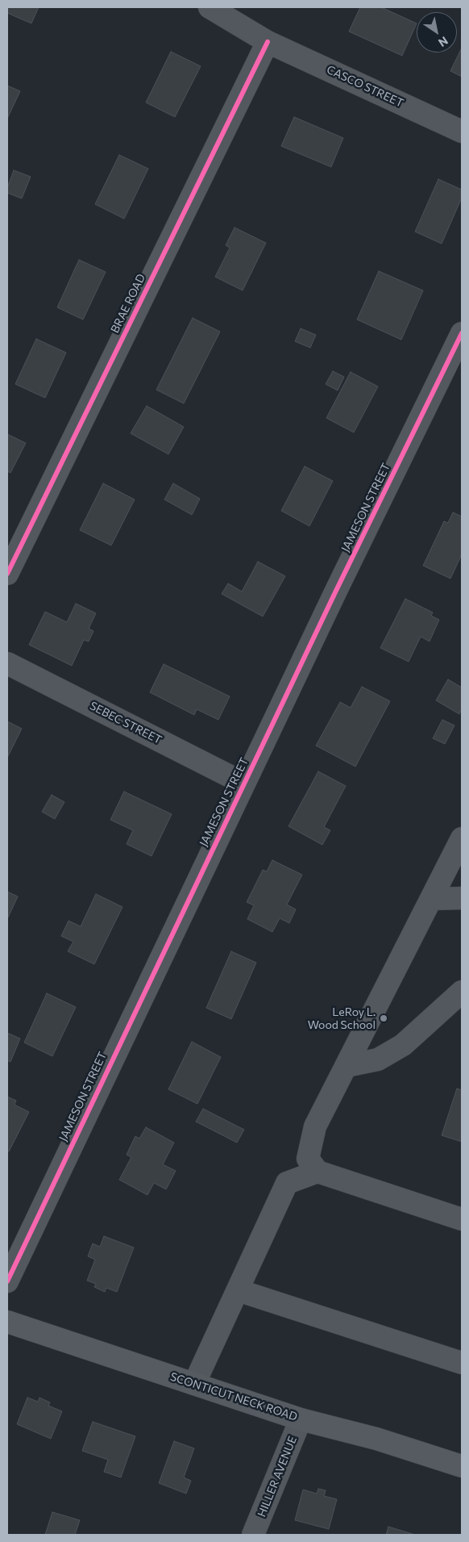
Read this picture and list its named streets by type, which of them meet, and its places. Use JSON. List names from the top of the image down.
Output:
{
  "streets": {
    "main road": ["SCONTICUT NECK ROAD"],
    "street": [
      "CASCO STREET",
      "BRAE ROAD",
      "JAMESON STREET",
      "SEBEC STREET",
      "HILLER AVENUE"
    ]
  },
  "crossings": [
    ["CASCO STREET", "BRAE ROAD"],
    ["JAMESON STREET", "SEBEC STREET"],
    ["SCONTICUT NECK ROAD", "HILLER AVENUE"]
  ],
  "places": ["LeRoy L. Wood School"],
  "north": "bottom right"
}
